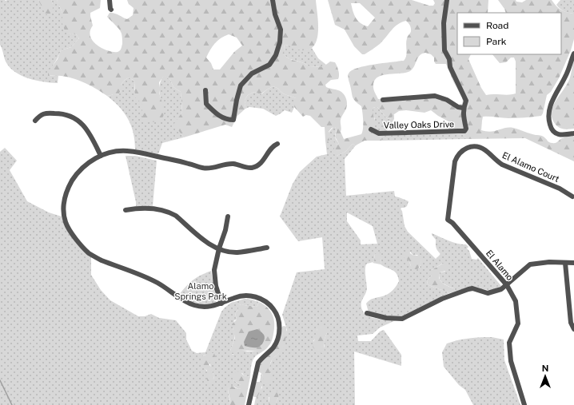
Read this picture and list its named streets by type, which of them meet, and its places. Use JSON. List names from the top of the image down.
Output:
{
  "streets": {
    "street": ["Valley Oaks Drive", "El Alamo Court", "El Alamo"]
  },
  "crossings": [
    ["El Alamo Court", "El Alamo"]
  ],
  "parks": ["Alamo Springs Park"],
  "legend": ["Road", "Park"],
  "north": "top"
}
